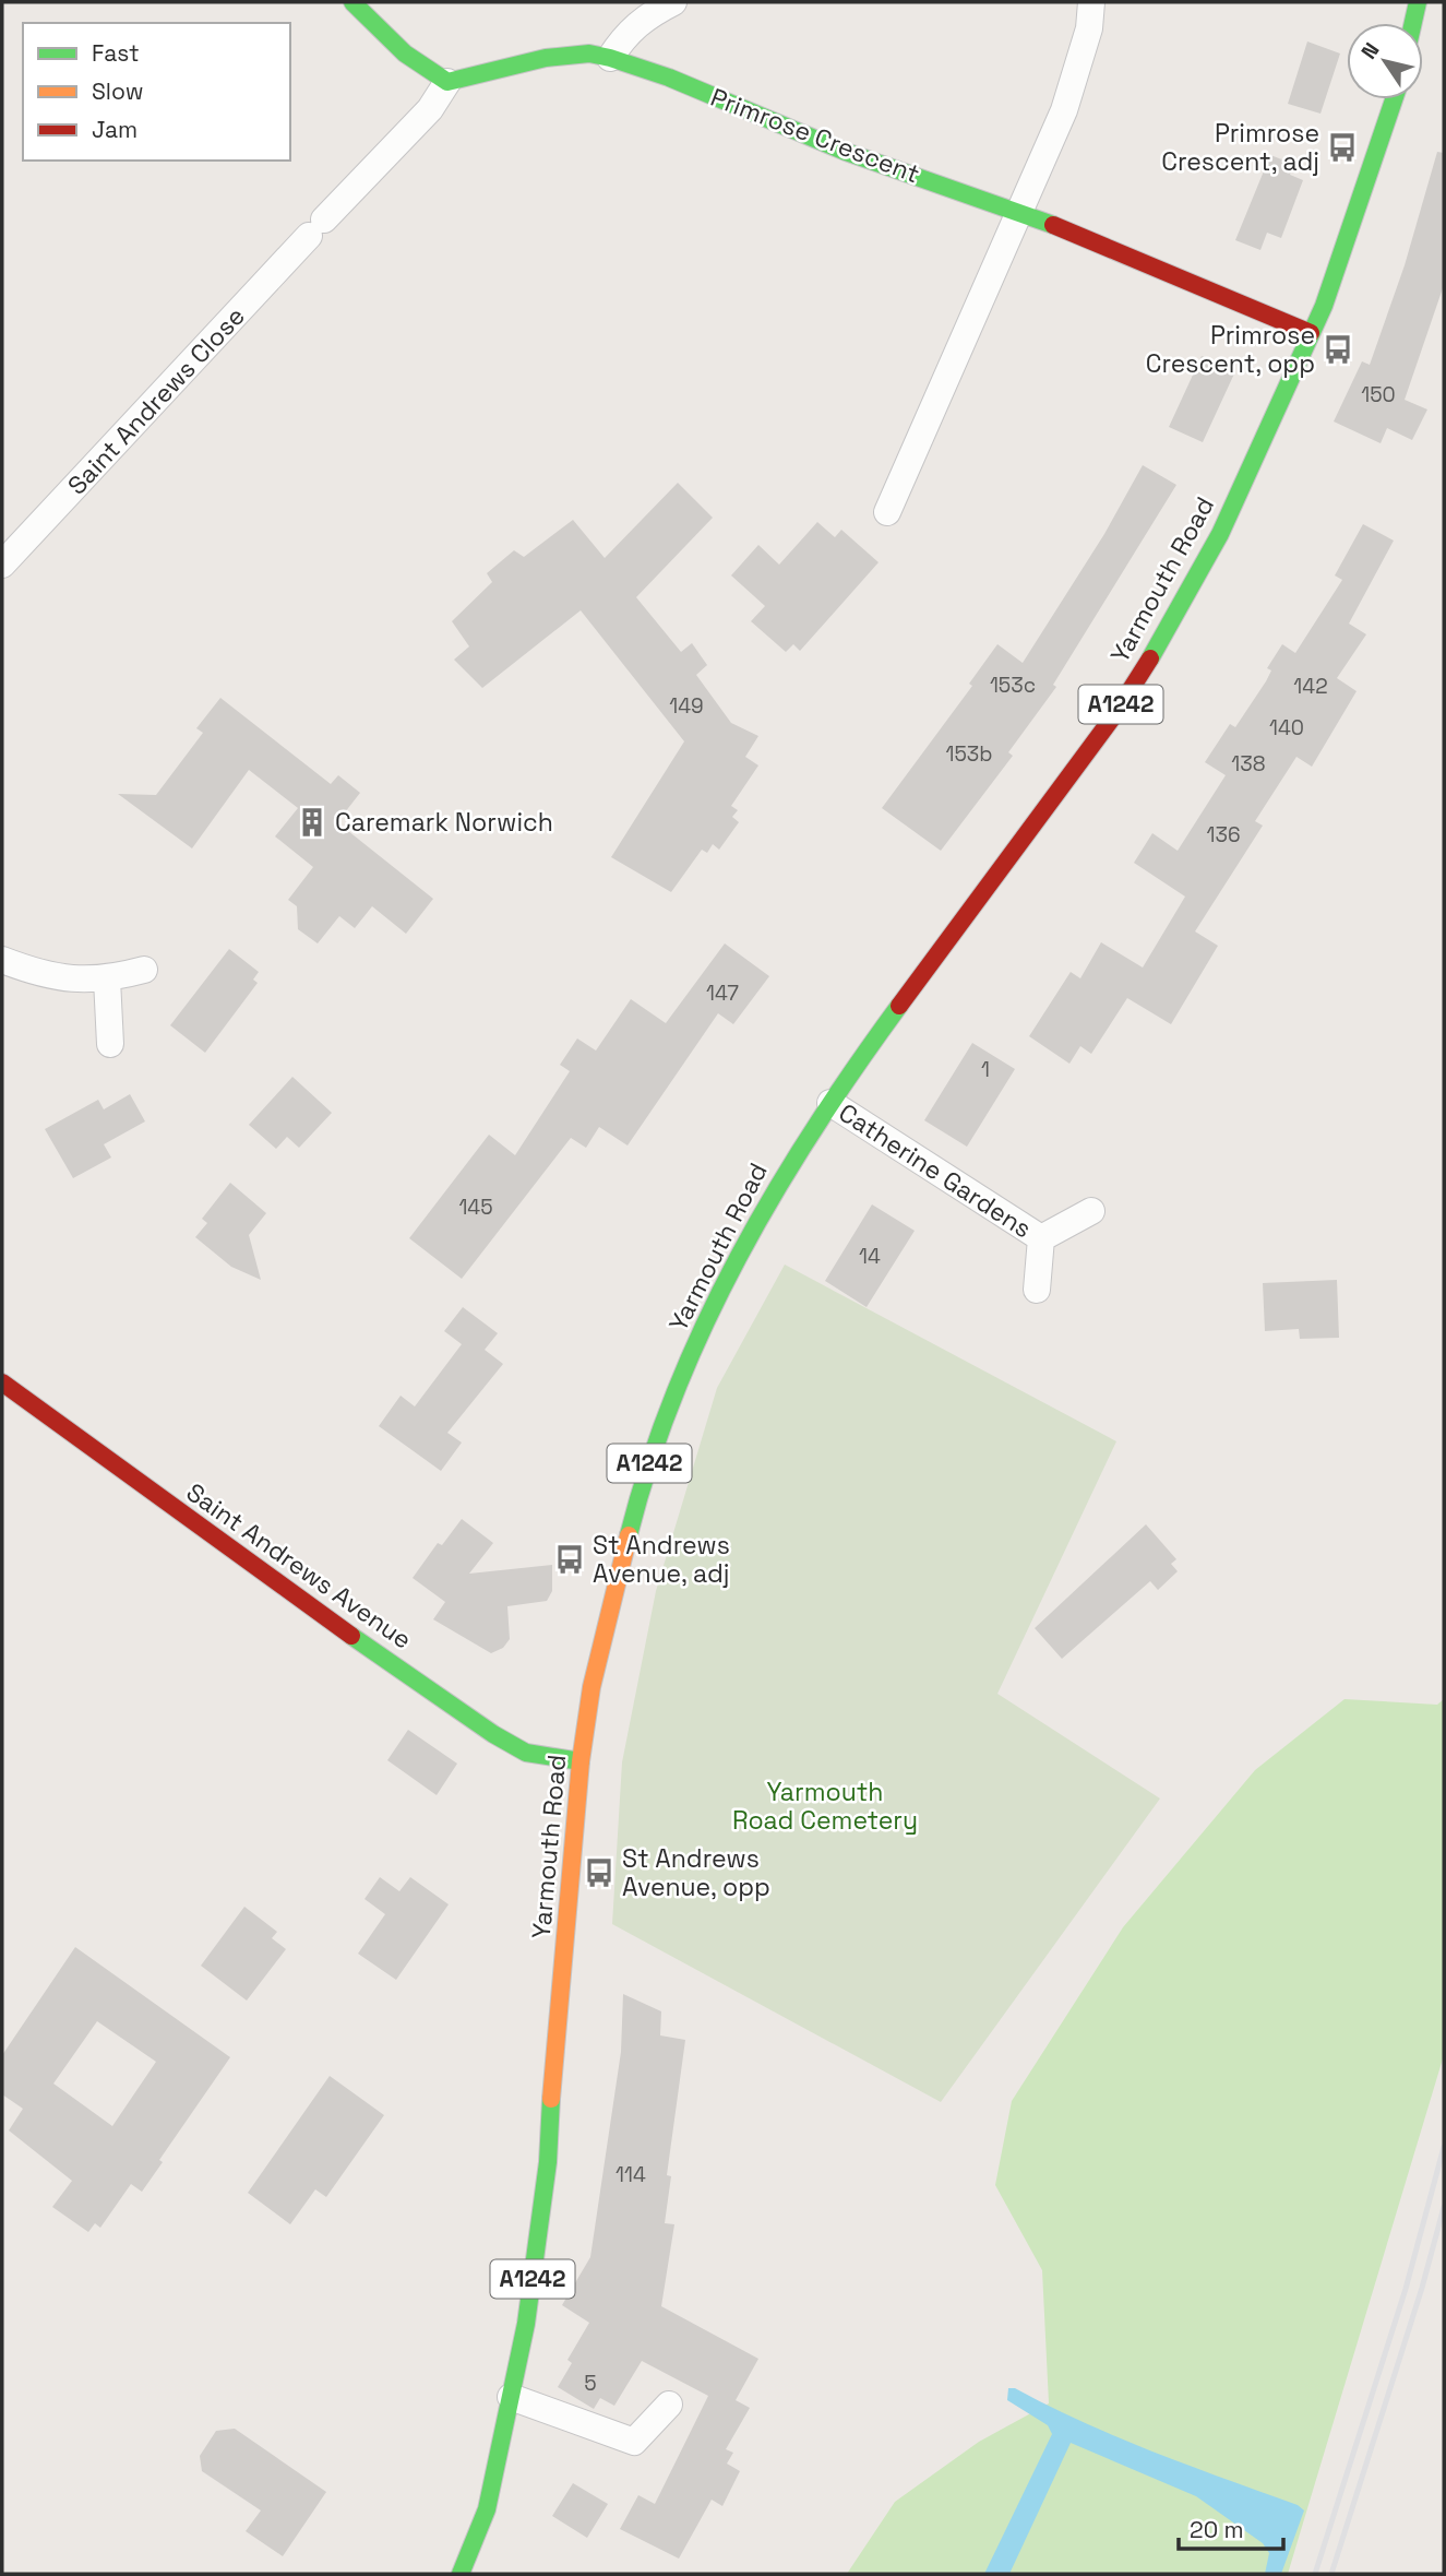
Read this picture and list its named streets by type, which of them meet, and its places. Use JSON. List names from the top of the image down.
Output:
{
  "streets": {
    "main road": [
      "Primrose Crescent",
      "Yarmouth Road",
      "A1242",
      "Saint Andrews Avenue"
    ],
    "street": ["Saint Andrews Close", "Catherine Gardens"]
  },
  "crossings": [
    ["Primrose Crescent", "Saint Andrews Close"],
    ["Primrose Crescent", "Yarmouth Road"],
    ["Yarmouth Road", "Catherine Gardens"],
    ["Yarmouth Road", "Saint Andrews Avenue"]
  ],
  "parks": ["Yarmouth Road Cemetery"],
  "places": {
    "bus stop": [
      "Primrose Crescent, adj",
      "Primrose Crescent, opp",
      "St Andrews Avenue, adj",
      "St Andrews Avenue, opp"
    ],
    "building": ["Caremark Norwich"]
  },
  "house_numbers": [
    "150",
    "153c",
    "142",
    "149",
    "140",
    "153b",
    "138",
    "136",
    "147",
    "1",
    "145",
    "14",
    "114",
    "5"
  ],
  "legend": ["Fast", "Slow", "Jam"],
  "scale_bar": "20 m",
  "north": "top left"
}
